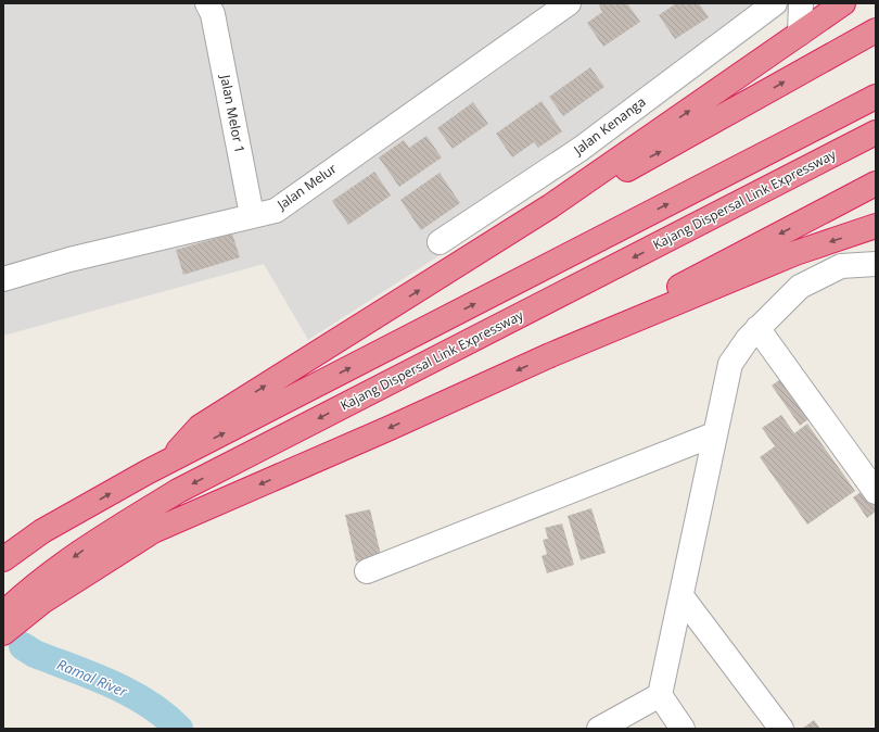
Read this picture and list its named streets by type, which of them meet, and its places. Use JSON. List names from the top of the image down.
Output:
{
  "streets": {
    "highway": ["Kajang Dispersal Link Expressway"],
    "street": ["Jalan Melor 1", "Jalan Kenanga", "Jalan Melur"]
  },
  "crossings": [
    ["Jalan Melor 1", "Jalan Melur"]
  ],
  "water": ["Ramal River"]
}
